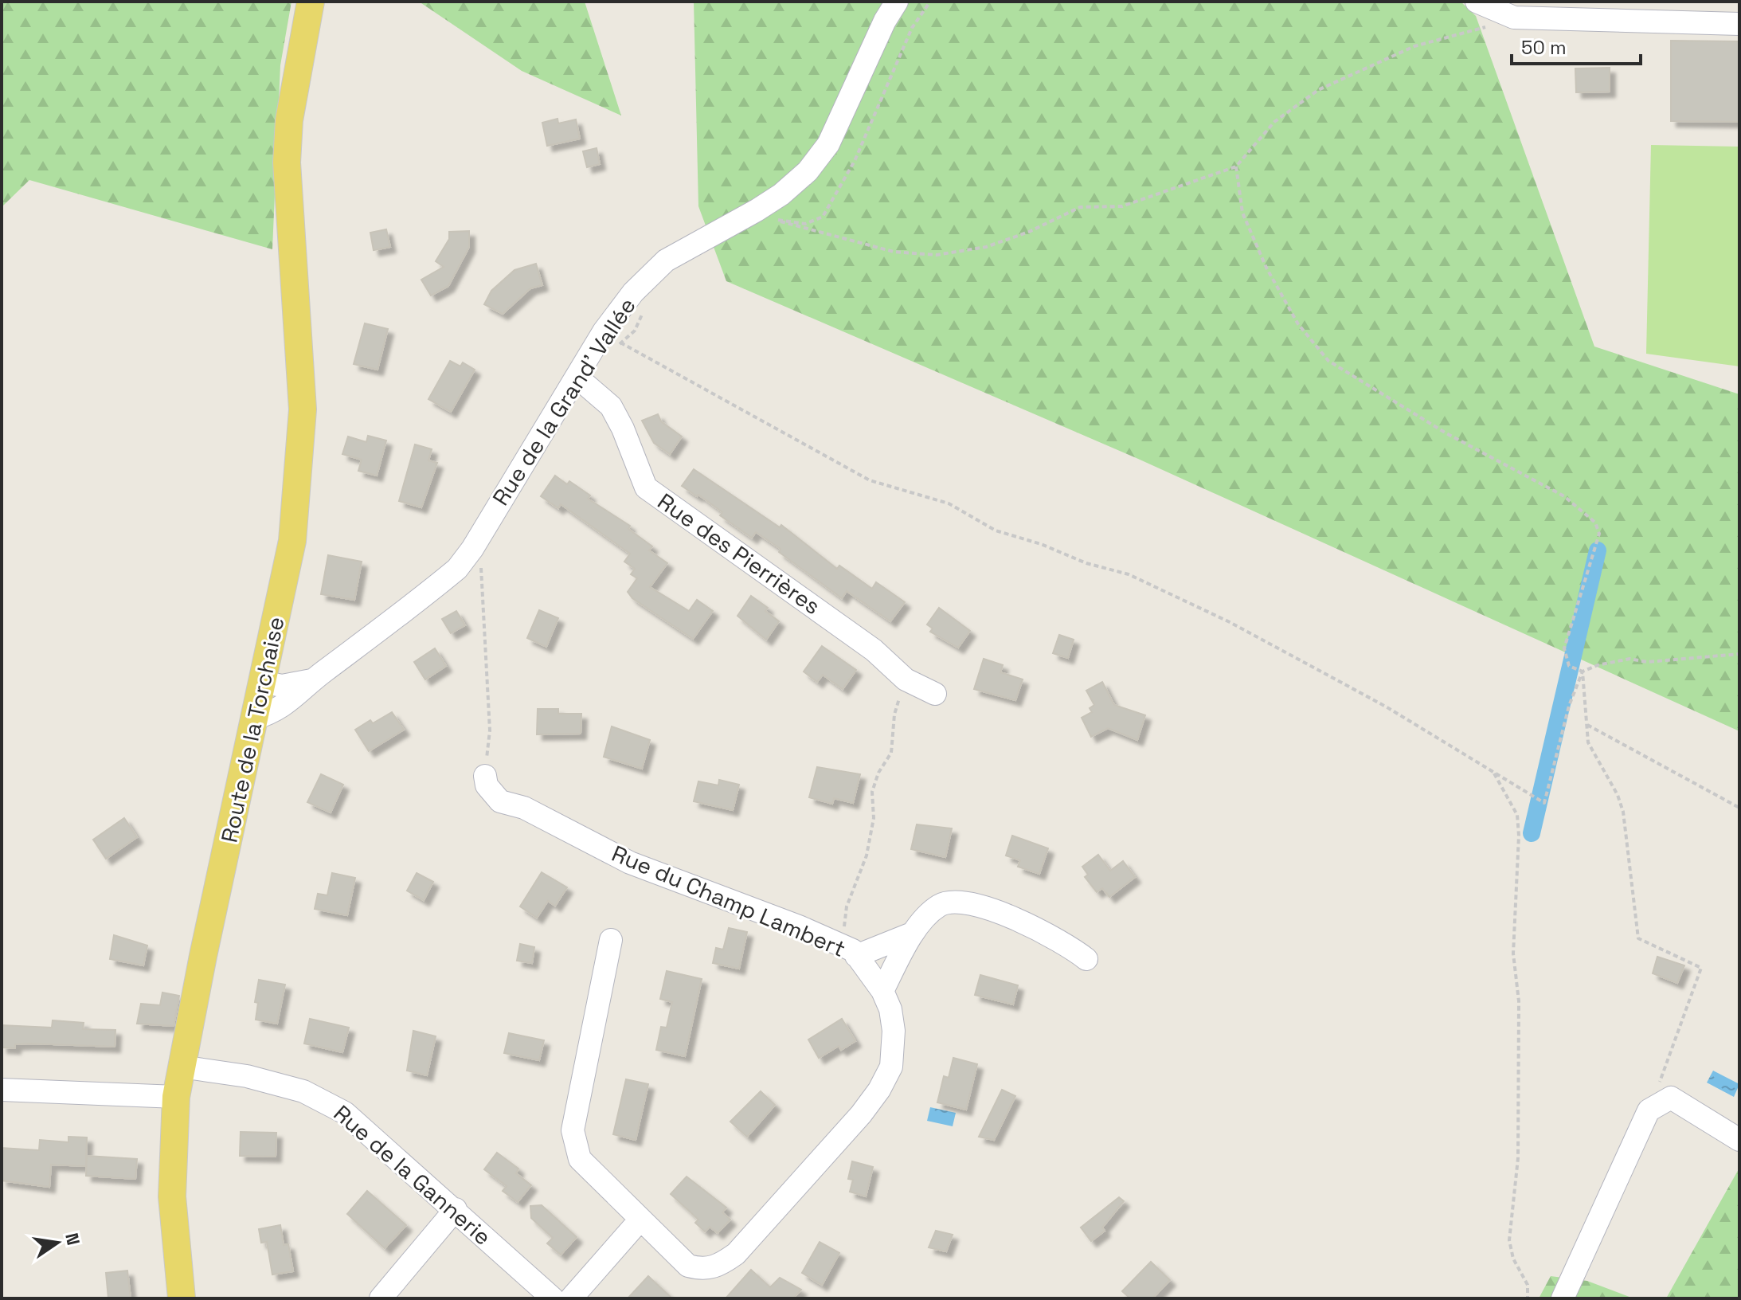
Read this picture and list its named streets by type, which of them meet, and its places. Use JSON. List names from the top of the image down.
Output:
{
  "streets": {
    "main road": ["Route de la Torchaise"],
    "street": [
      "Rue de la Grand’ Vallée",
      "Rue des Pierrières",
      "Rue du Champ Lambert",
      "Rue de la Gannerie"
    ]
  },
  "crossings": [
    ["Rue de la Grand’ Vallée", "Rue des Pierrières"],
    ["Rue de la Grand’ Vallée", "Route de la Torchaise"],
    ["Route de la Torchaise", "Rue de la Gannerie"]
  ],
  "scale_bar": "50 m",
  "north": "right"
}
